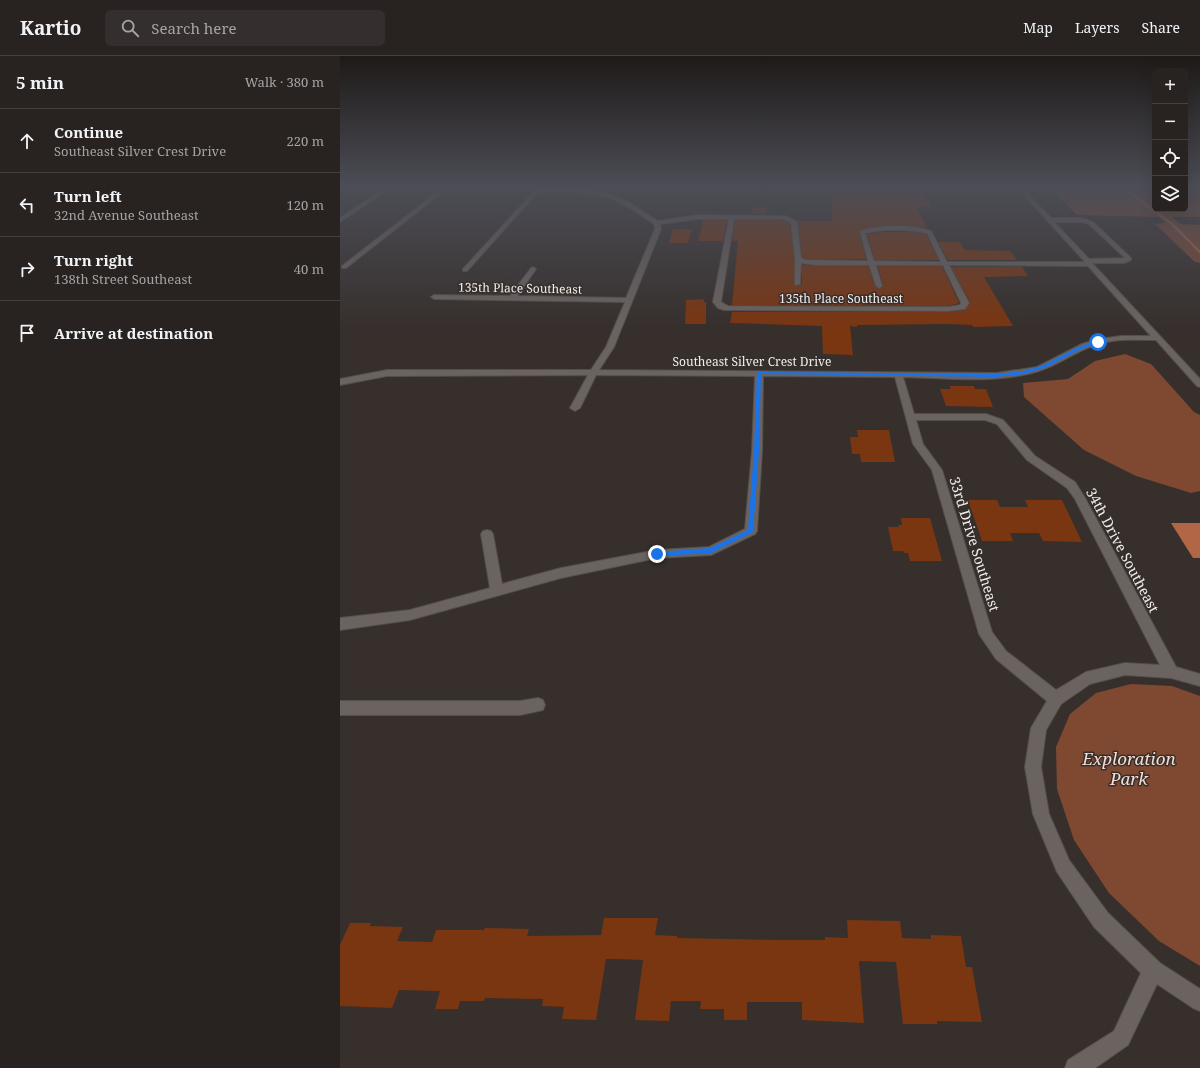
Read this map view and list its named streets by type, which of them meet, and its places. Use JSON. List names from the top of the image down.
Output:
{
  "streets": {
    "street": [
      "135th Place Southeast",
      "Southeast Silver Crest Drive",
      "33rd Drive Southeast",
      "34th Drive Southeast"
    ]
  },
  "crossings": [
    ["Southeast Silver Crest Drive", "33rd Drive Southeast"],
    ["33rd Drive Southeast", "34th Drive Southeast"]
  ],
  "parks": ["Exploration Park"],
  "page": {
    "header": "Kartio",
    "search": "Search here",
    "nav": ["Map", "Layers", "Share"],
    "heading": ["5 min", "Walk · 380 m"],
    "map_buttons": ["+", "−"],
    "list": [
      ["Continue", "Southeast Silver Crest Drive", "220 m"],
      ["Turn left", "32nd Avenue Southeast", "120 m"],
      ["Turn right", "138th Street Southeast", "40 m"],
      "Arrive at destination"
    ]
  }
}
